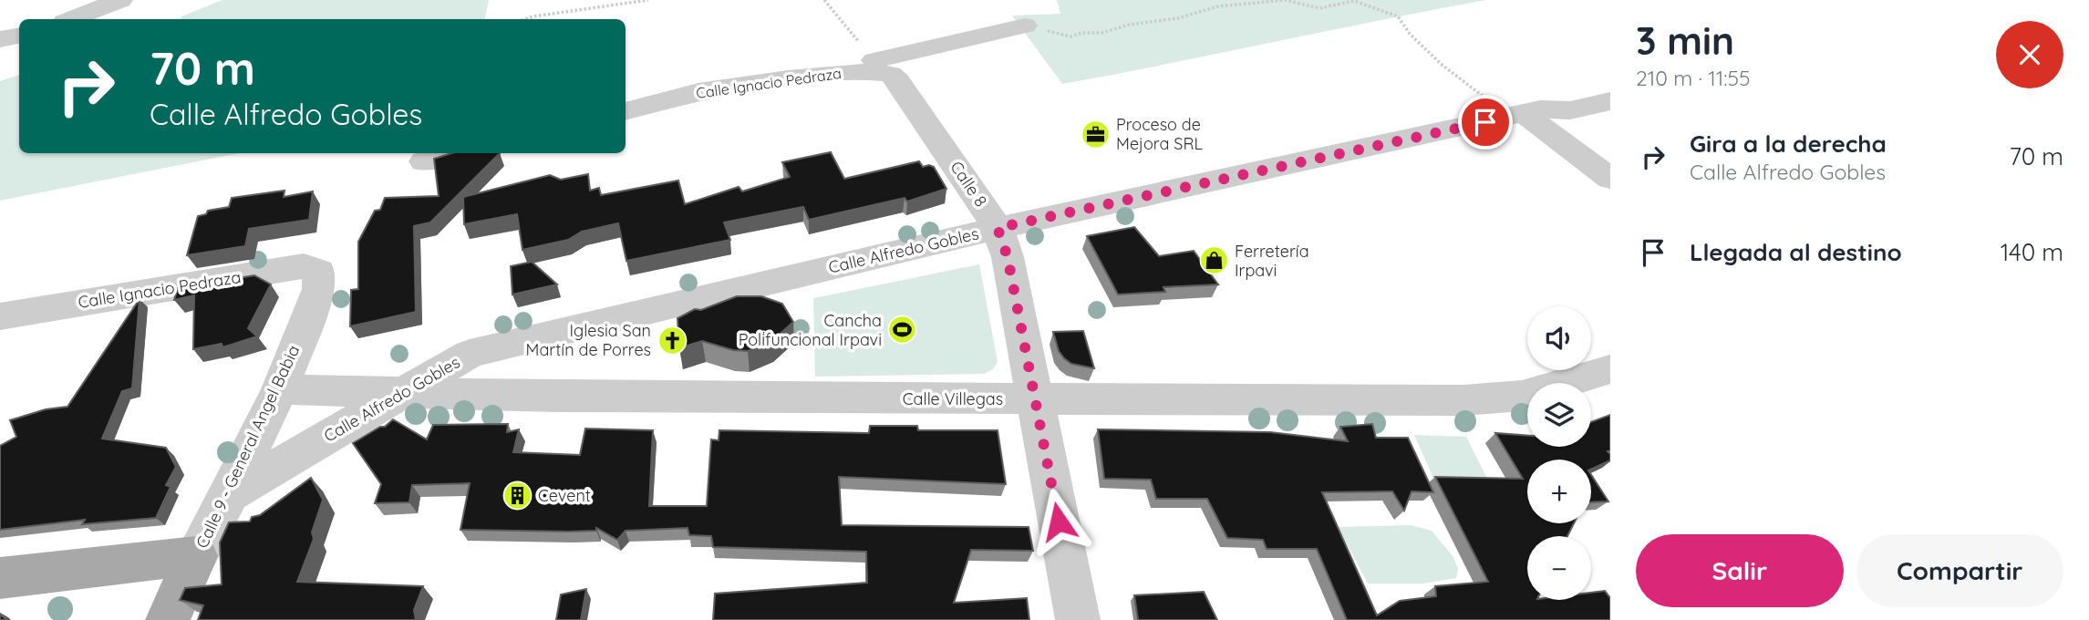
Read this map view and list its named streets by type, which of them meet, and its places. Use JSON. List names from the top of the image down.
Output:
{
  "streets": {
    "main road": ["Calle 9 - General Angel Babia"],
    "street": [
      "Calle Ignacio Pedraza",
      "Calle 8",
      "Calle Alfredo Gobles",
      "Calle Villegas"
    ]
  },
  "crossings": [
    ["Calle Ignacio Pedraza", "Calle 8"],
    ["Calle Ignacio Pedraza", "Calle 9 - General Angel Babia"],
    ["Calle 8", "Calle Alfredo Gobles"],
    ["Calle 8", "Calle Villegas"],
    ["Calle Alfredo Gobles", "Calle Villegas"],
    ["Calle Alfredo Gobles", "Calle 9 - General Angel Babia"],
    ["Calle Villegas", "Calle 9 - General Angel Babia"]
  ],
  "places": {
    "office": ["Proceso de Mejora SRL"],
    "shop": ["Ferretería Irpavi"],
    "sports": ["Cancha Polifuncional Irpavi"],
    "church": ["Iglesia San Martín de Porres"],
    "building": ["Cevent"]
  },
  "page": {
    "heading": ["3 min", "210 m · 11:55"],
    "turn": ["70 m", "Calle Alfredo Gobles"],
    "list": [
      {
        "name": "Gira a la derecha",
        "note": "Calle Alfredo Gobles",
        "value": "70 m"
      },
      {
        "name": "Llegada al destino",
        "value": "140 m"
      }
    ],
    "map_buttons": ["+", "−"],
    "buttons": ["Salir", "Compartir"]
  }
}
